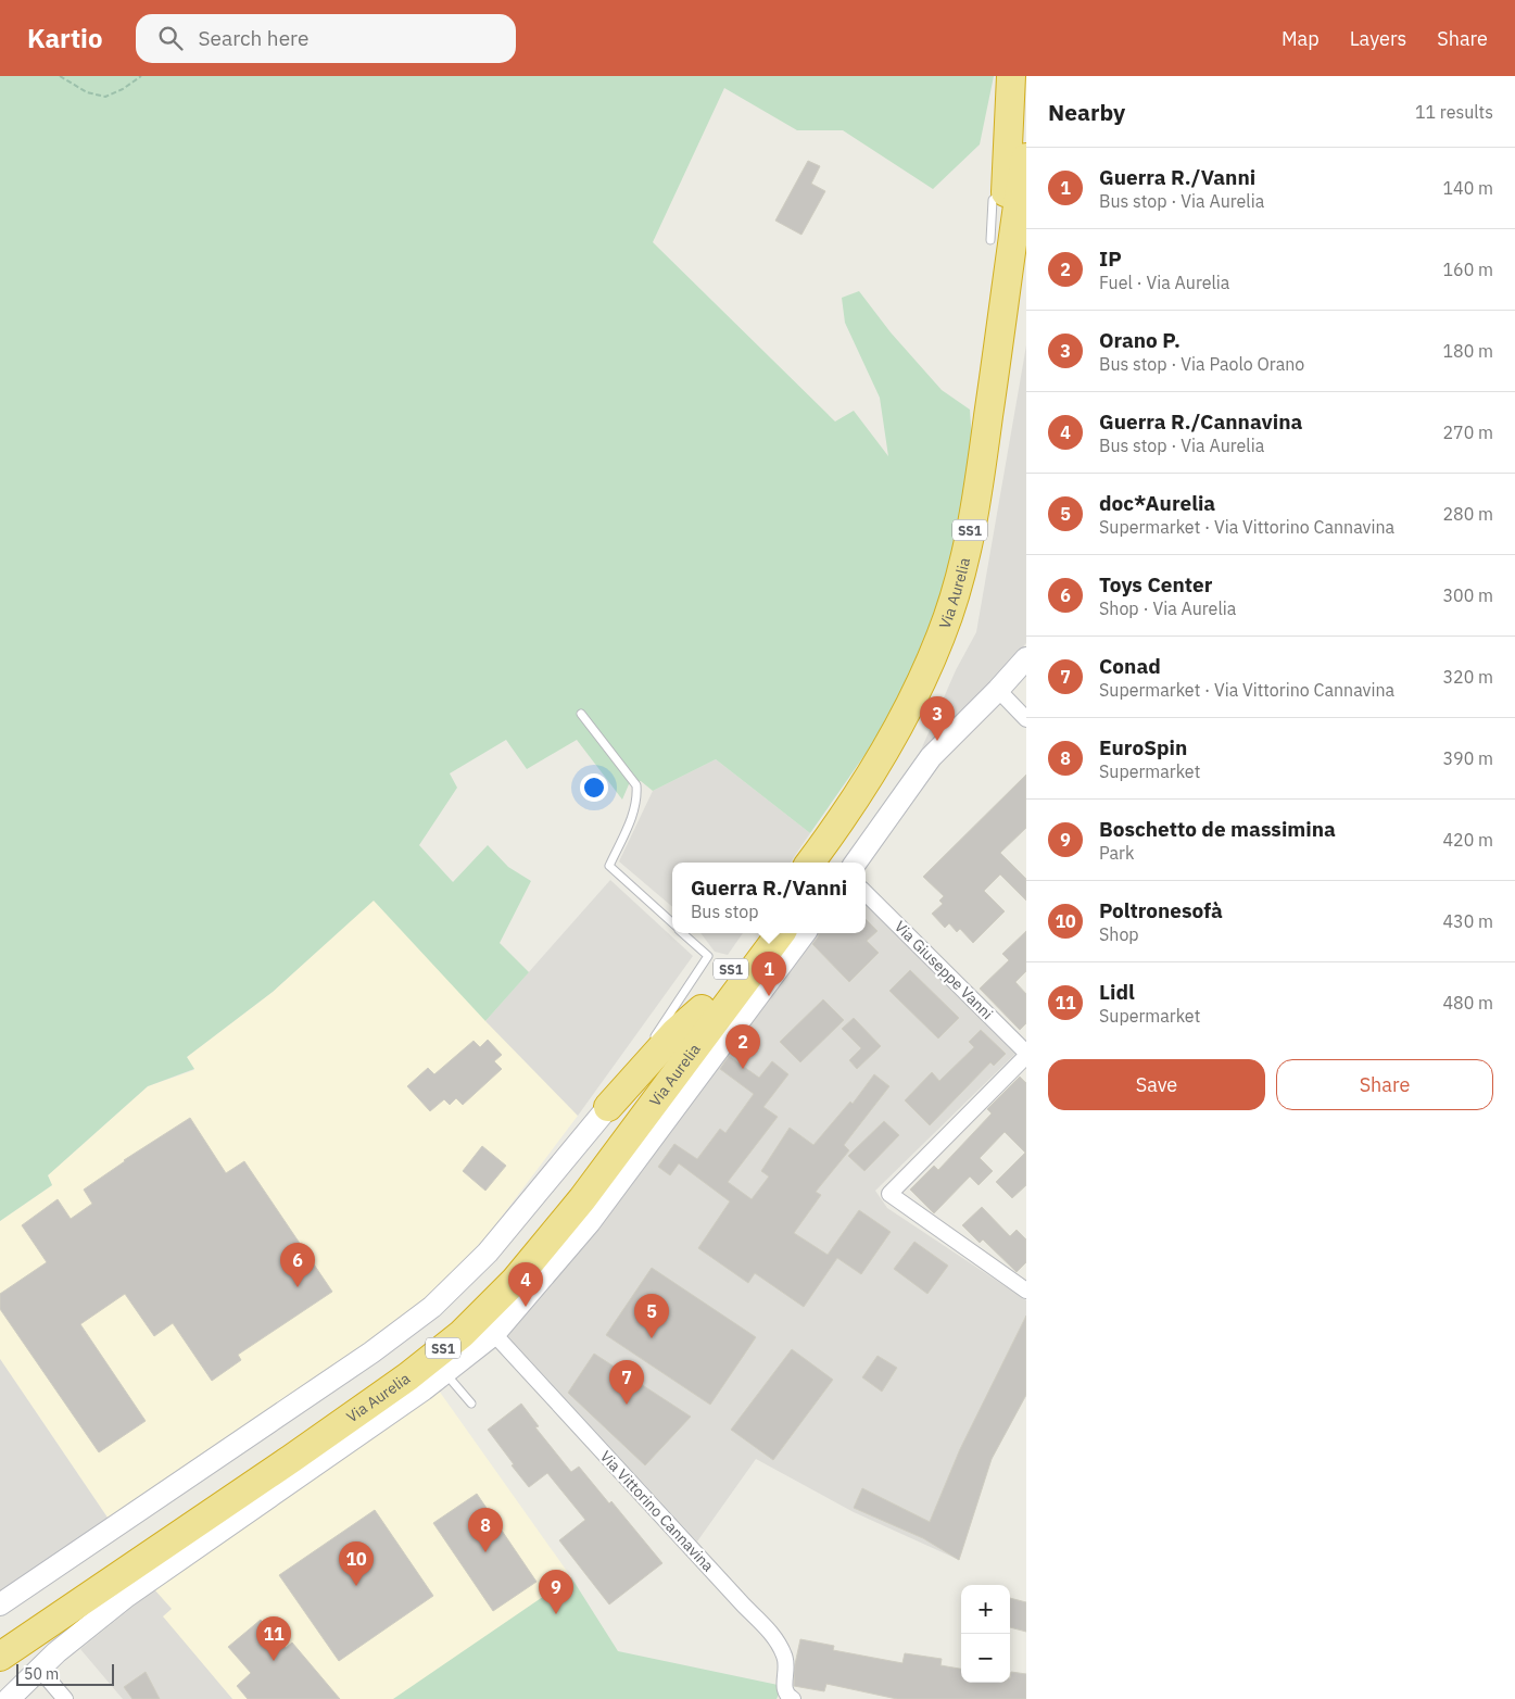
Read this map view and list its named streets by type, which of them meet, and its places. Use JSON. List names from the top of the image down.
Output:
{
  "streets": {
    "highway": ["SS1", "Via Aurelia"],
    "street": ["Via Giuseppe Vanni", "Via Vittorino Cannavina"]
  },
  "crossings": [
    ["Via Aurelia", "Via Vittorino Cannavina"]
  ],
  "scale_bar": "50 m",
  "page": {
    "header": "Kartio",
    "search": "Search here",
    "nav": ["Map", "Layers", "Share"],
    "heading": ["Nearby", "11 results"],
    "list": [
      {
        "mark": "1",
        "name": "Guerra R./Vanni",
        "note": "Bus stop · Via Aurelia",
        "value": "140 m"
      },
      {
        "mark": "2",
        "name": "IP",
        "note": "Fuel · Via Aurelia",
        "value": "160 m"
      },
      {
        "mark": "3",
        "name": "Orano P.",
        "note": "Bus stop · Via Paolo Orano",
        "value": "180 m"
      },
      {
        "mark": "4",
        "name": "Guerra R./Cannavina",
        "note": "Bus stop · Via Aurelia",
        "value": "270 m"
      },
      {
        "mark": "5",
        "name": "doc*Aurelia",
        "note": "Supermarket · Via Vittorino Cannavina",
        "value": "280 m"
      },
      {
        "mark": "6",
        "name": "Toys Center",
        "note": "Shop · Via Aurelia",
        "value": "300 m"
      },
      {
        "mark": "7",
        "name": "Conad",
        "note": "Supermarket · Via Vittorino Cannavina",
        "value": "320 m"
      },
      {
        "mark": "8",
        "name": "EuroSpin",
        "note": "Supermarket",
        "value": "390 m"
      },
      {
        "mark": "9",
        "name": "Boschetto de massimina",
        "note": "Park",
        "value": "420 m"
      },
      {
        "mark": "10",
        "name": "Poltronesofà",
        "note": "Shop",
        "value": "430 m"
      },
      {
        "mark": "11",
        "name": "Lidl",
        "note": "Supermarket",
        "value": "480 m"
      }
    ],
    "pins": [
      "3",
      "1",
      "2",
      "6",
      "4",
      "5",
      "7",
      "8",
      "10",
      "9",
      "11"
    ],
    "popup": ["Guerra R./Vanni", "Bus stop"],
    "buttons": ["Save", "Share"],
    "map_buttons": ["+", "−"],
    "scale": "50 m"
  }
}
